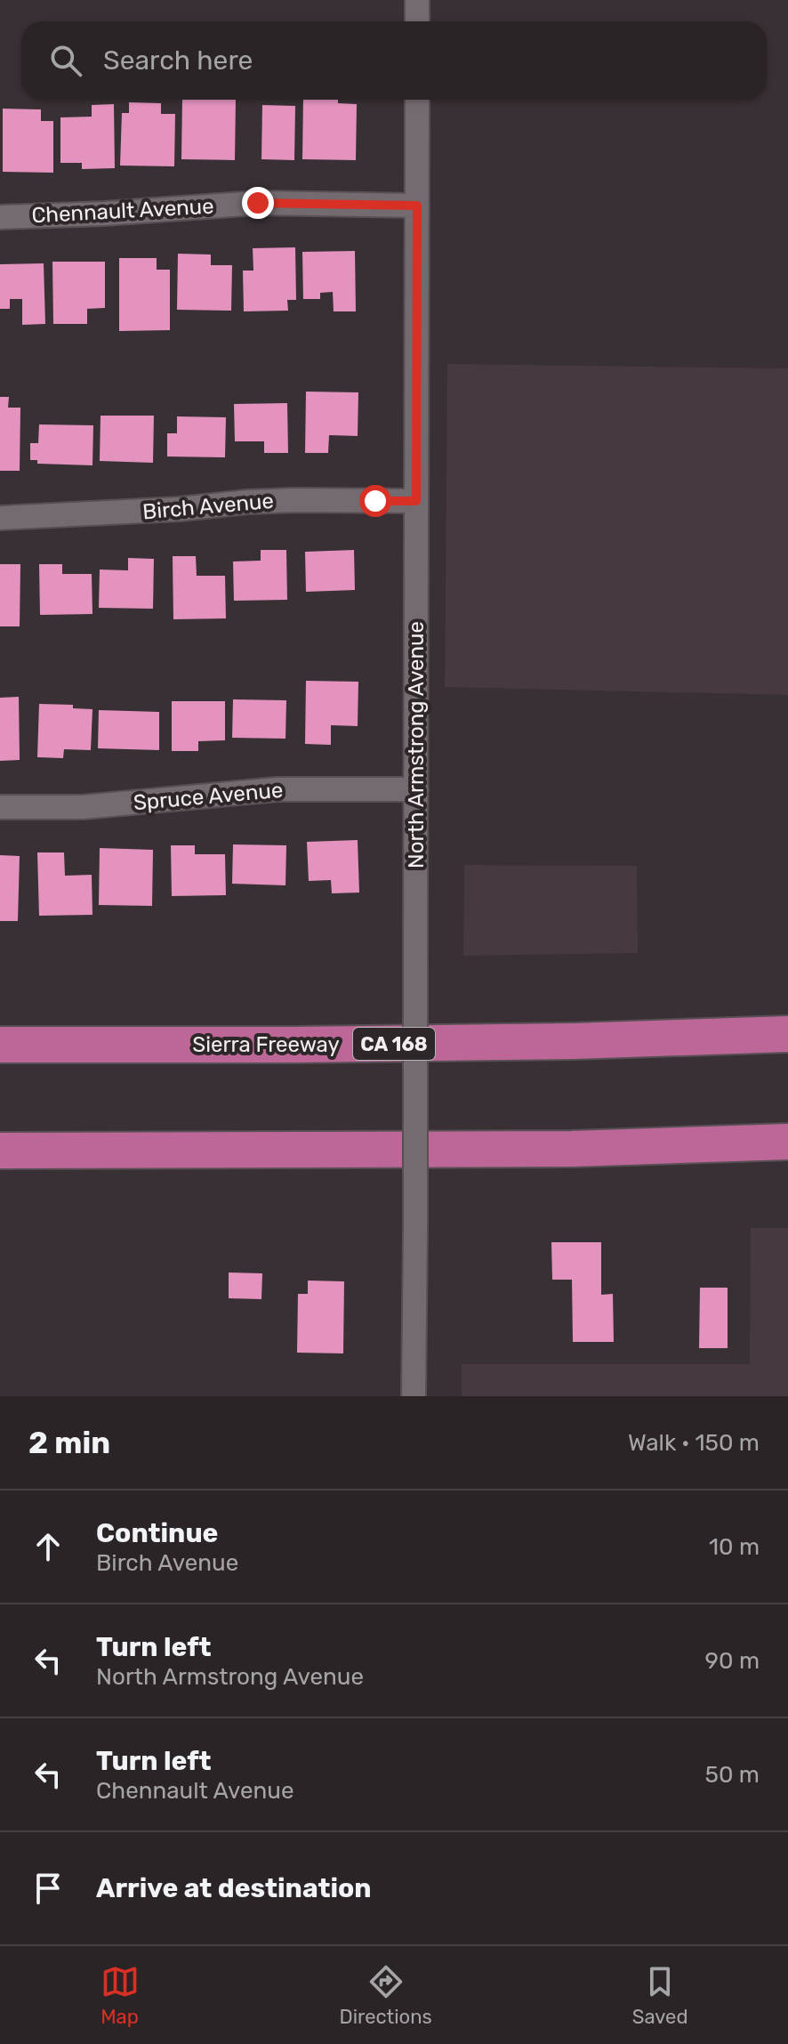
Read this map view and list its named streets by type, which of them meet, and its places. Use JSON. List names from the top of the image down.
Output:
{
  "streets": {
    "highway": ["CA 168", "Sierra Freeway"],
    "street": [
      "Chennault Avenue",
      "Birch Avenue",
      "North Armstrong Avenue",
      "Spruce Avenue"
    ]
  },
  "crossings": [
    ["Chennault Avenue", "North Armstrong Avenue"],
    ["Birch Avenue", "North Armstrong Avenue"],
    ["North Armstrong Avenue", "Spruce Avenue"]
  ],
  "page": {
    "search": "Search here",
    "heading": ["2 min", "Walk · 150 m"],
    "list": [
      ["Continue", "Birch Avenue", "10 m"],
      ["Turn left", "North Armstrong Avenue", "90 m"],
      ["Turn left", "Chennault Avenue", "50 m"],
      "Arrive at destination"
    ],
    "nav": ["Map", "Directions", "Saved"]
  }
}
